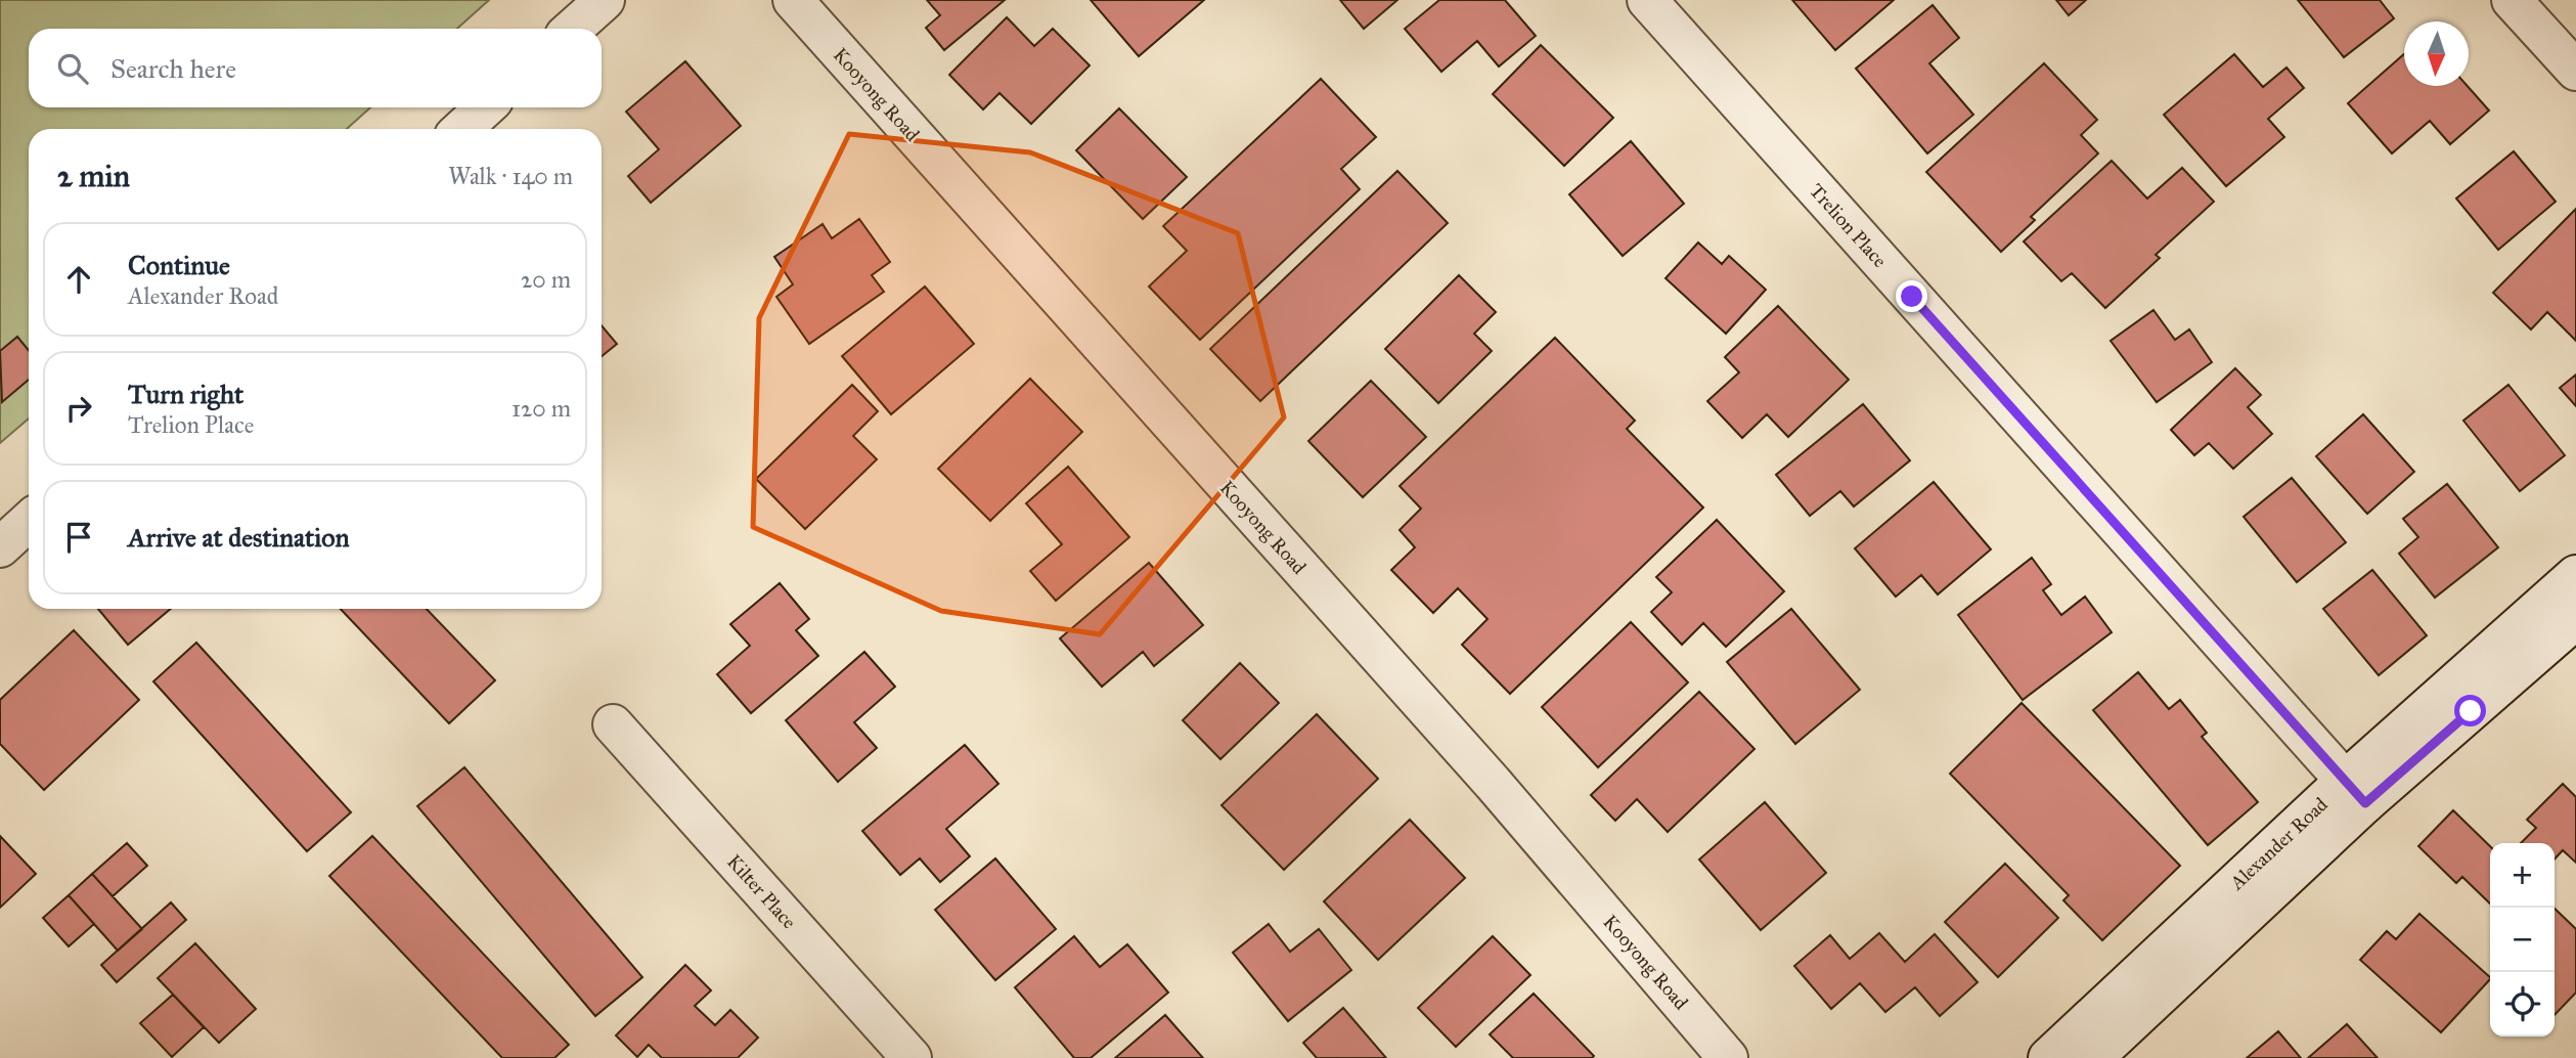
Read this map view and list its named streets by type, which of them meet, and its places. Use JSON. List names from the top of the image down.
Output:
{
  "streets": {
    "street": [
      "Kooyong Road",
      "Trelion Place",
      "Alexander Road",
      "Kilter Place"
    ]
  },
  "crossings": [
    ["Trelion Place", "Alexander Road"]
  ],
  "north": "bottom",
  "page": {
    "search": "Search here",
    "heading": ["2 min", "Walk · 140 m"],
    "list": [
      ["Continue", "Alexander Road", "20 m"],
      ["Turn right", "Trelion Place", "120 m"],
      "Arrive at destination"
    ],
    "map_buttons": ["+", "−"]
  }
}
